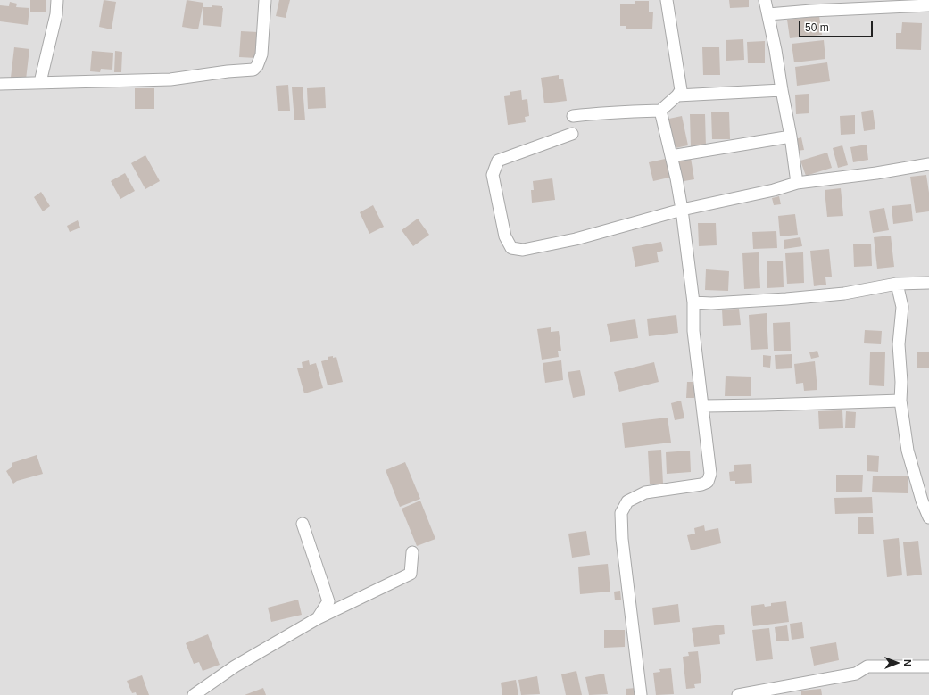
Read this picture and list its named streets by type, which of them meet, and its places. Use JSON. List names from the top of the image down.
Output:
{
  "scale_bar": "50 m",
  "north": "right"
}
